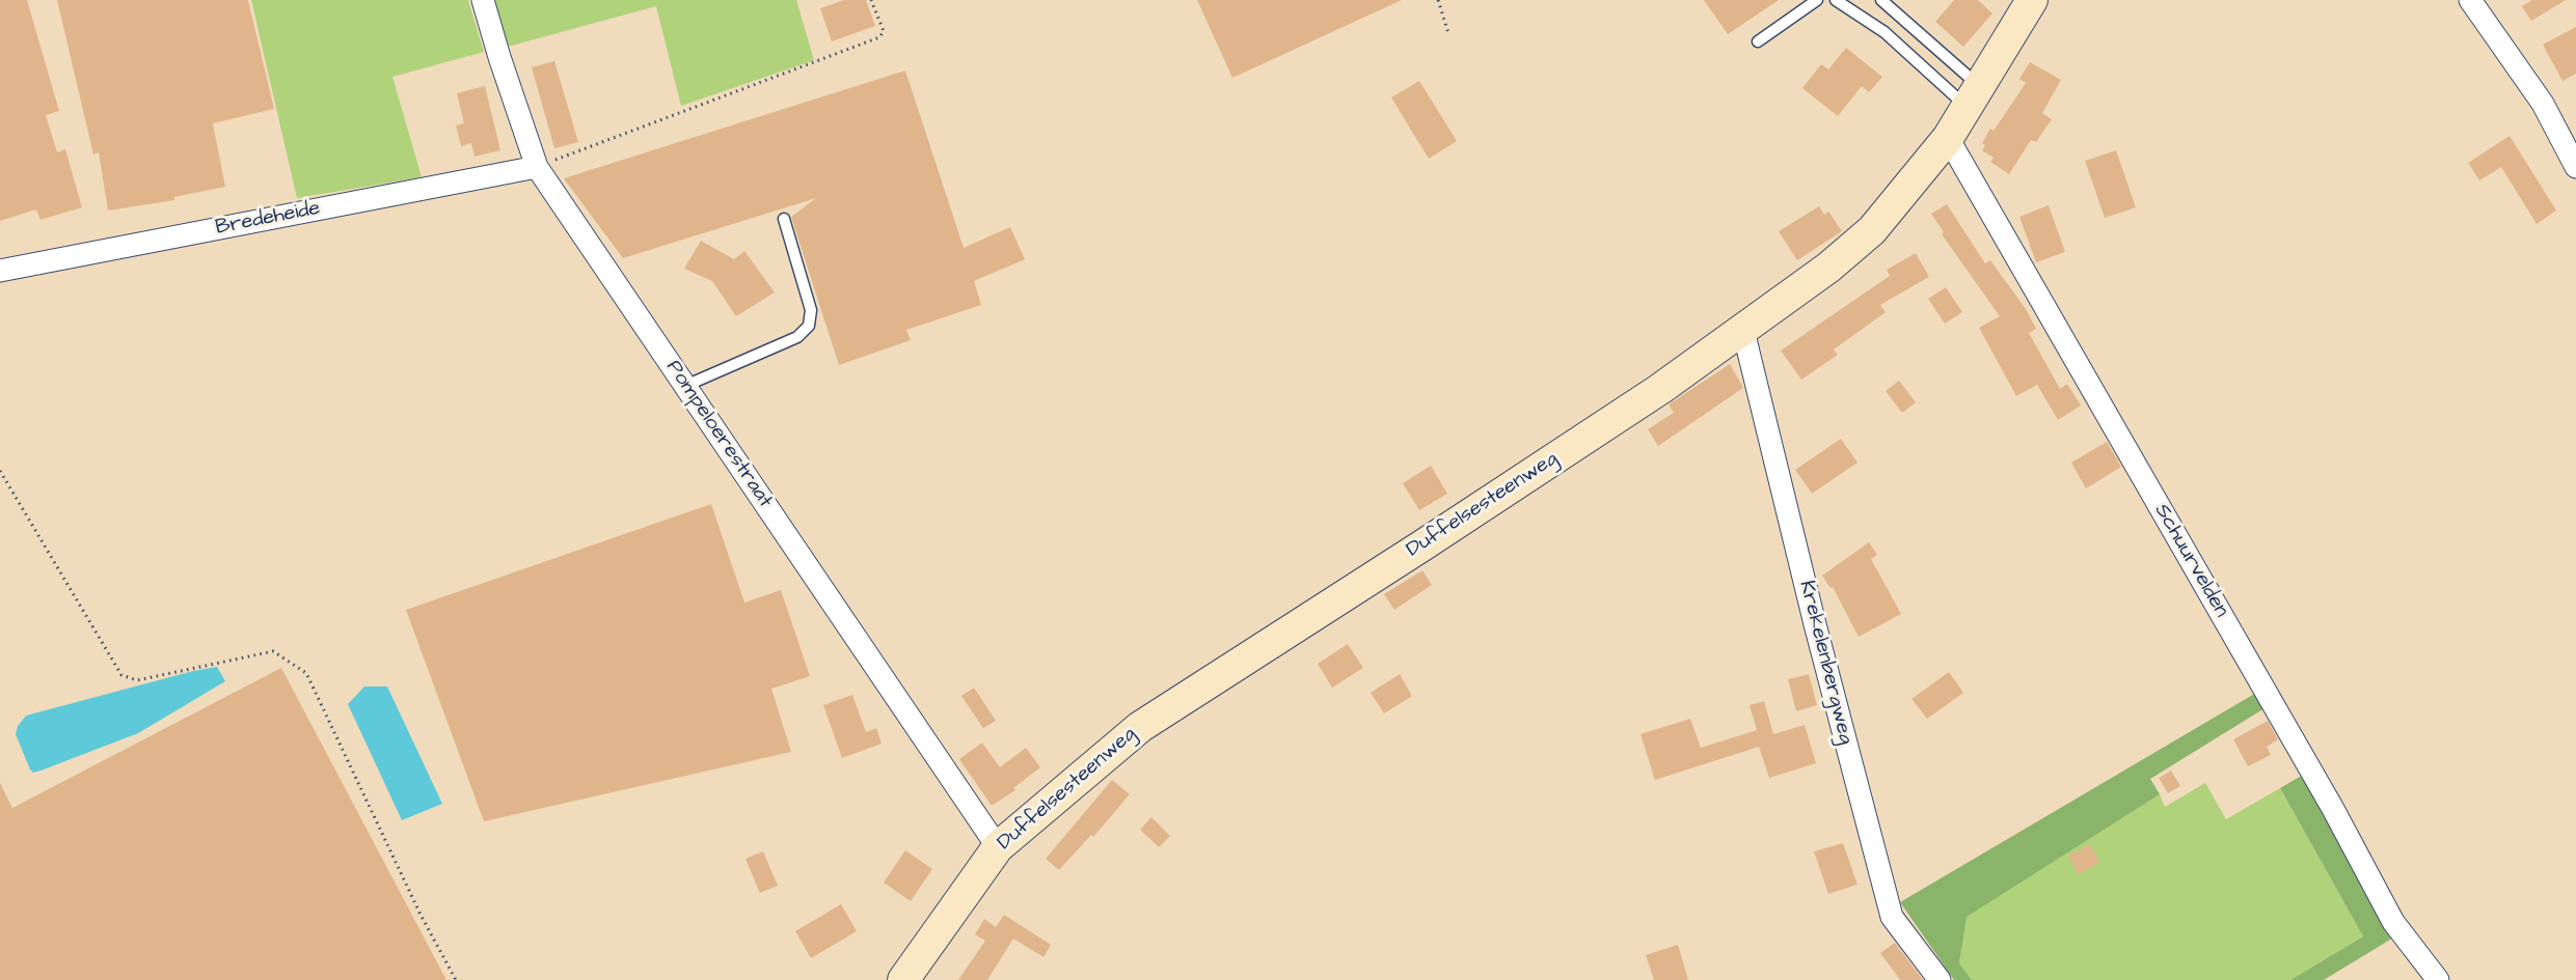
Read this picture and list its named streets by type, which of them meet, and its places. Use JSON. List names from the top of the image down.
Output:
{
  "streets": {
    "street": [
      "Bredeheide",
      "Pompeloerestraat",
      "Duffelsesteenweg",
      "Schuurvelden",
      "Krekelenbergweg"
    ]
  },
  "crossings": [
    ["Bredeheide", "Pompeloerestraat"],
    ["Pompeloerestraat", "Duffelsesteenweg"],
    ["Duffelsesteenweg", "Schuurvelden"],
    ["Duffelsesteenweg", "Krekelenbergweg"]
  ]
}
